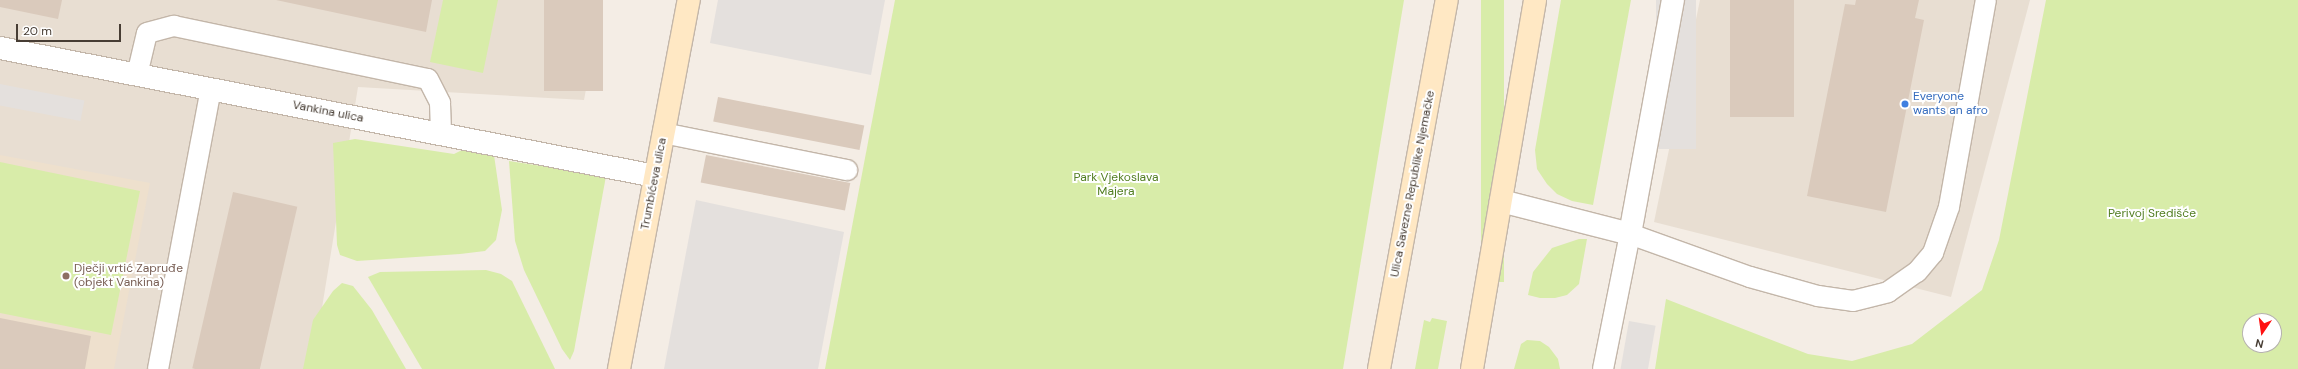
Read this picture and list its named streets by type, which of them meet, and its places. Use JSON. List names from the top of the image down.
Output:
{
  "streets": {
    "street": ["Vankina ulica", "Trumbićeva ulica", "Ulica Savezne Republike Njemačke"]
  },
  "crossings": [
    ["Vankina ulica", "Trumbićeva ulica"]
  ],
  "parks": ["Park Vjekoslava Majera", "Perivoj Središće"],
  "places": ["Everyone wants an afro", "Dječji vrtić Zapruđe (objekt Vankina)"],
  "scale_bar": "20 m",
  "north": "bottom"
}
